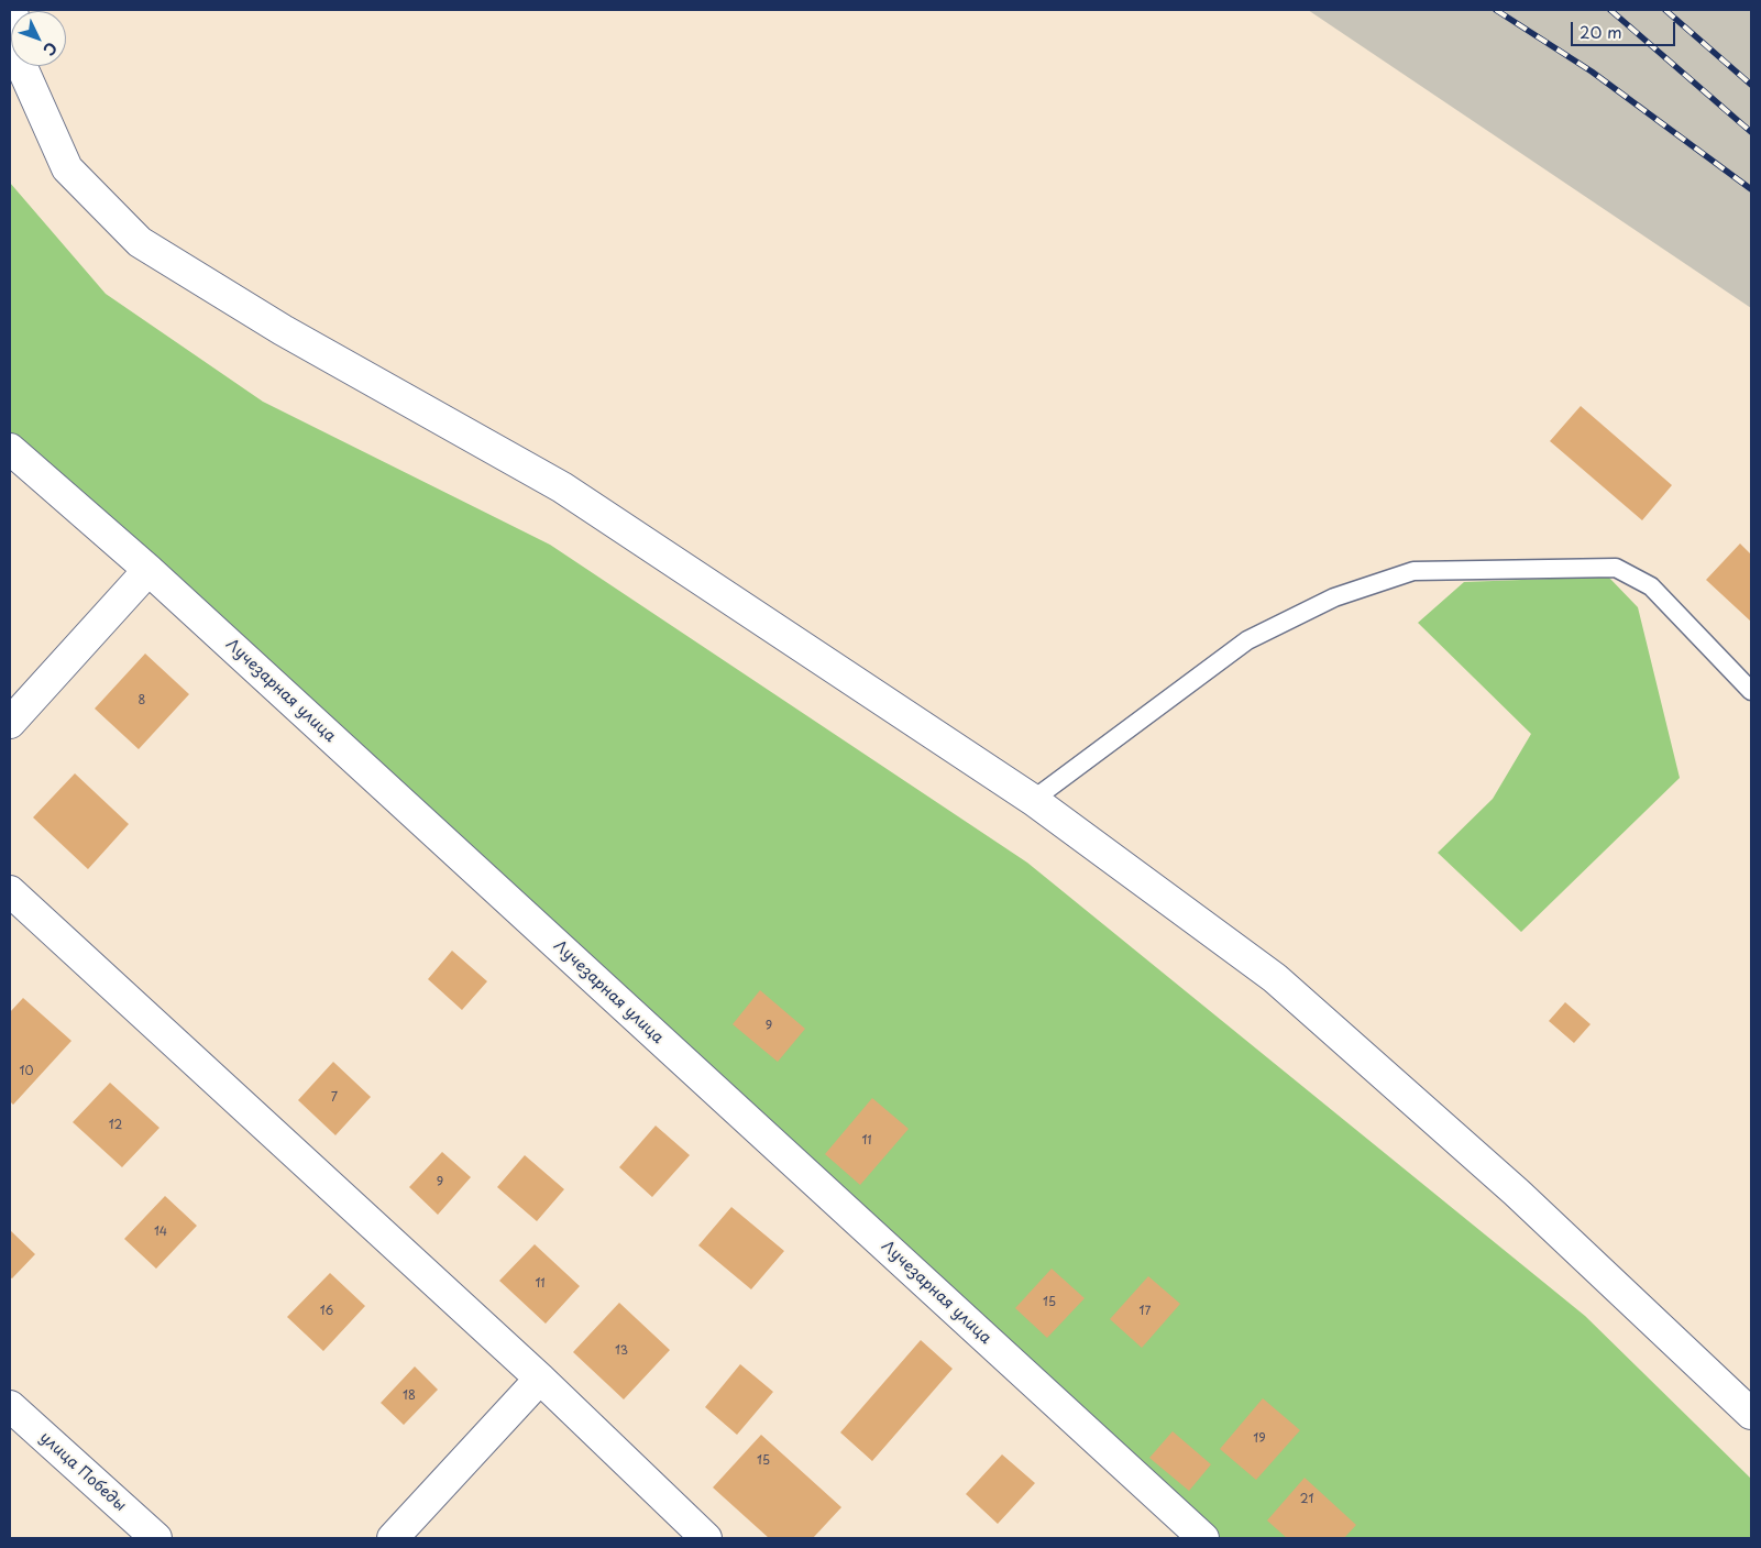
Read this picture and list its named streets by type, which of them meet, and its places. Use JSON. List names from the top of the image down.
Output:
{
  "streets": {
    "street": ["Лучезарная улица", "улица Победы"]
  },
  "house_numbers": [
    "8",
    "9",
    "10",
    "7",
    "12",
    "11",
    "9",
    "14",
    "11",
    "15",
    "16",
    "17",
    "13",
    "18",
    "19",
    "15",
    "21"
  ],
  "scale_bar": "20 m",
  "north": "bottom right"
}
